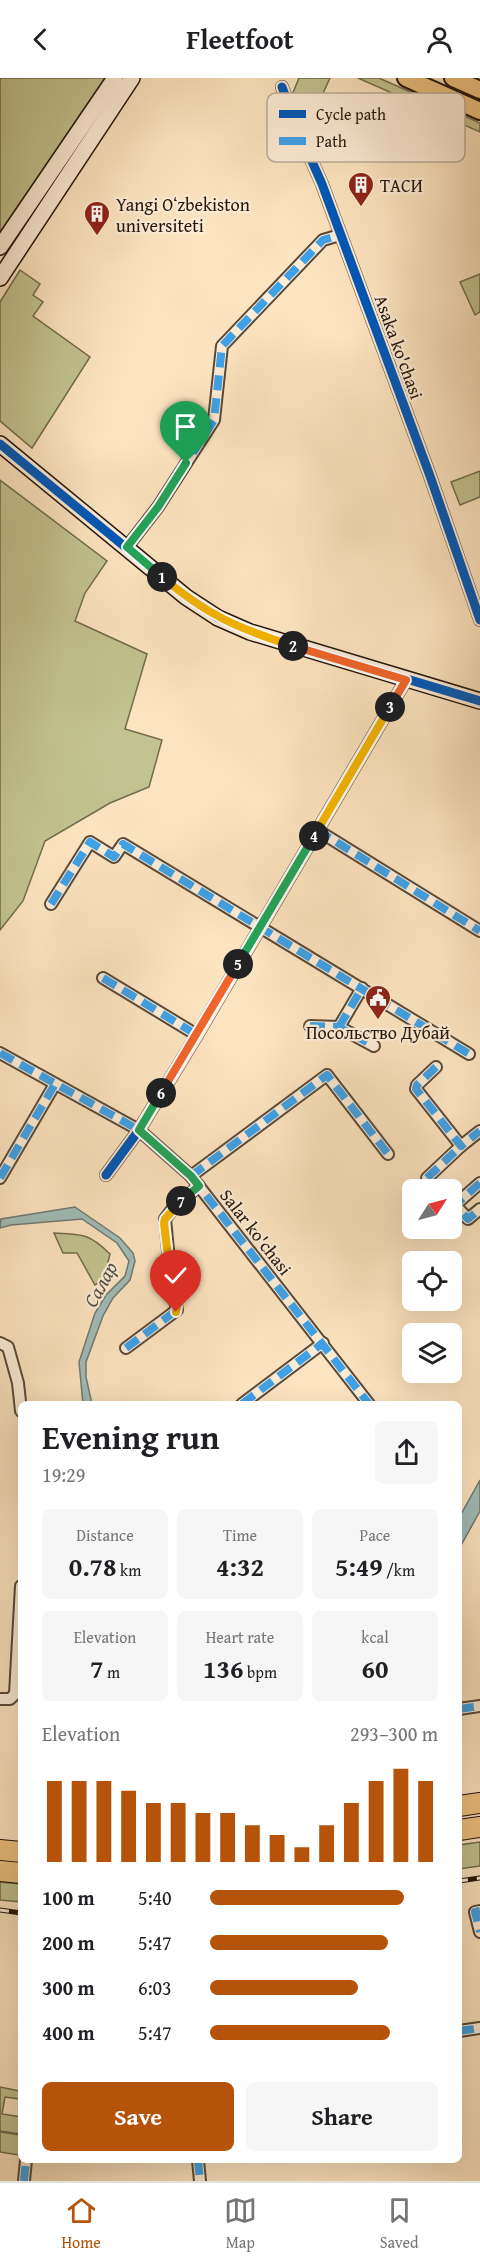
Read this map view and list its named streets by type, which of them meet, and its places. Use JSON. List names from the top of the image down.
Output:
{
  "streets": {
    "street": ["Asaka ko'chasi", "Salar ko'chasi"]
  },
  "water": ["Салар"],
  "places": {
    "building": ["ТАСИ", "Yangi Oʻzbekiston universiteti"],
    "public building": ["Посольство Дубай"]
  },
  "legend": ["Cycle path", "Path"],
  "north": "top right",
  "page": {
    "header": "Fleetfoot",
    "pins": [
      "1",
      "2",
      "3",
      "4",
      "5",
      "6",
      "7"
    ],
    "heading": ["Evening run", "19:29"],
    "stats": [
      ["Distance", "0.78 km"],
      ["Time", "4:32"],
      ["Pace", "5:49 /km"],
      ["Elevation", "7 m"],
      ["Heart rate", "136 bpm"],
      ["kcal", "60"]
    ],
    "chart": ["Elevation", "293–300 m"],
    "list": [
      {
        "name": "100 m",
        "note": "5:40"
      },
      {
        "name": "200 m",
        "note": "5:47"
      },
      {
        "name": "300 m",
        "note": "6:03"
      },
      {
        "name": "400 m",
        "note": "5:47"
      }
    ],
    "buttons": ["Save", "Share"],
    "tabs": ["Home", "Map", "Saved"]
  }
}
